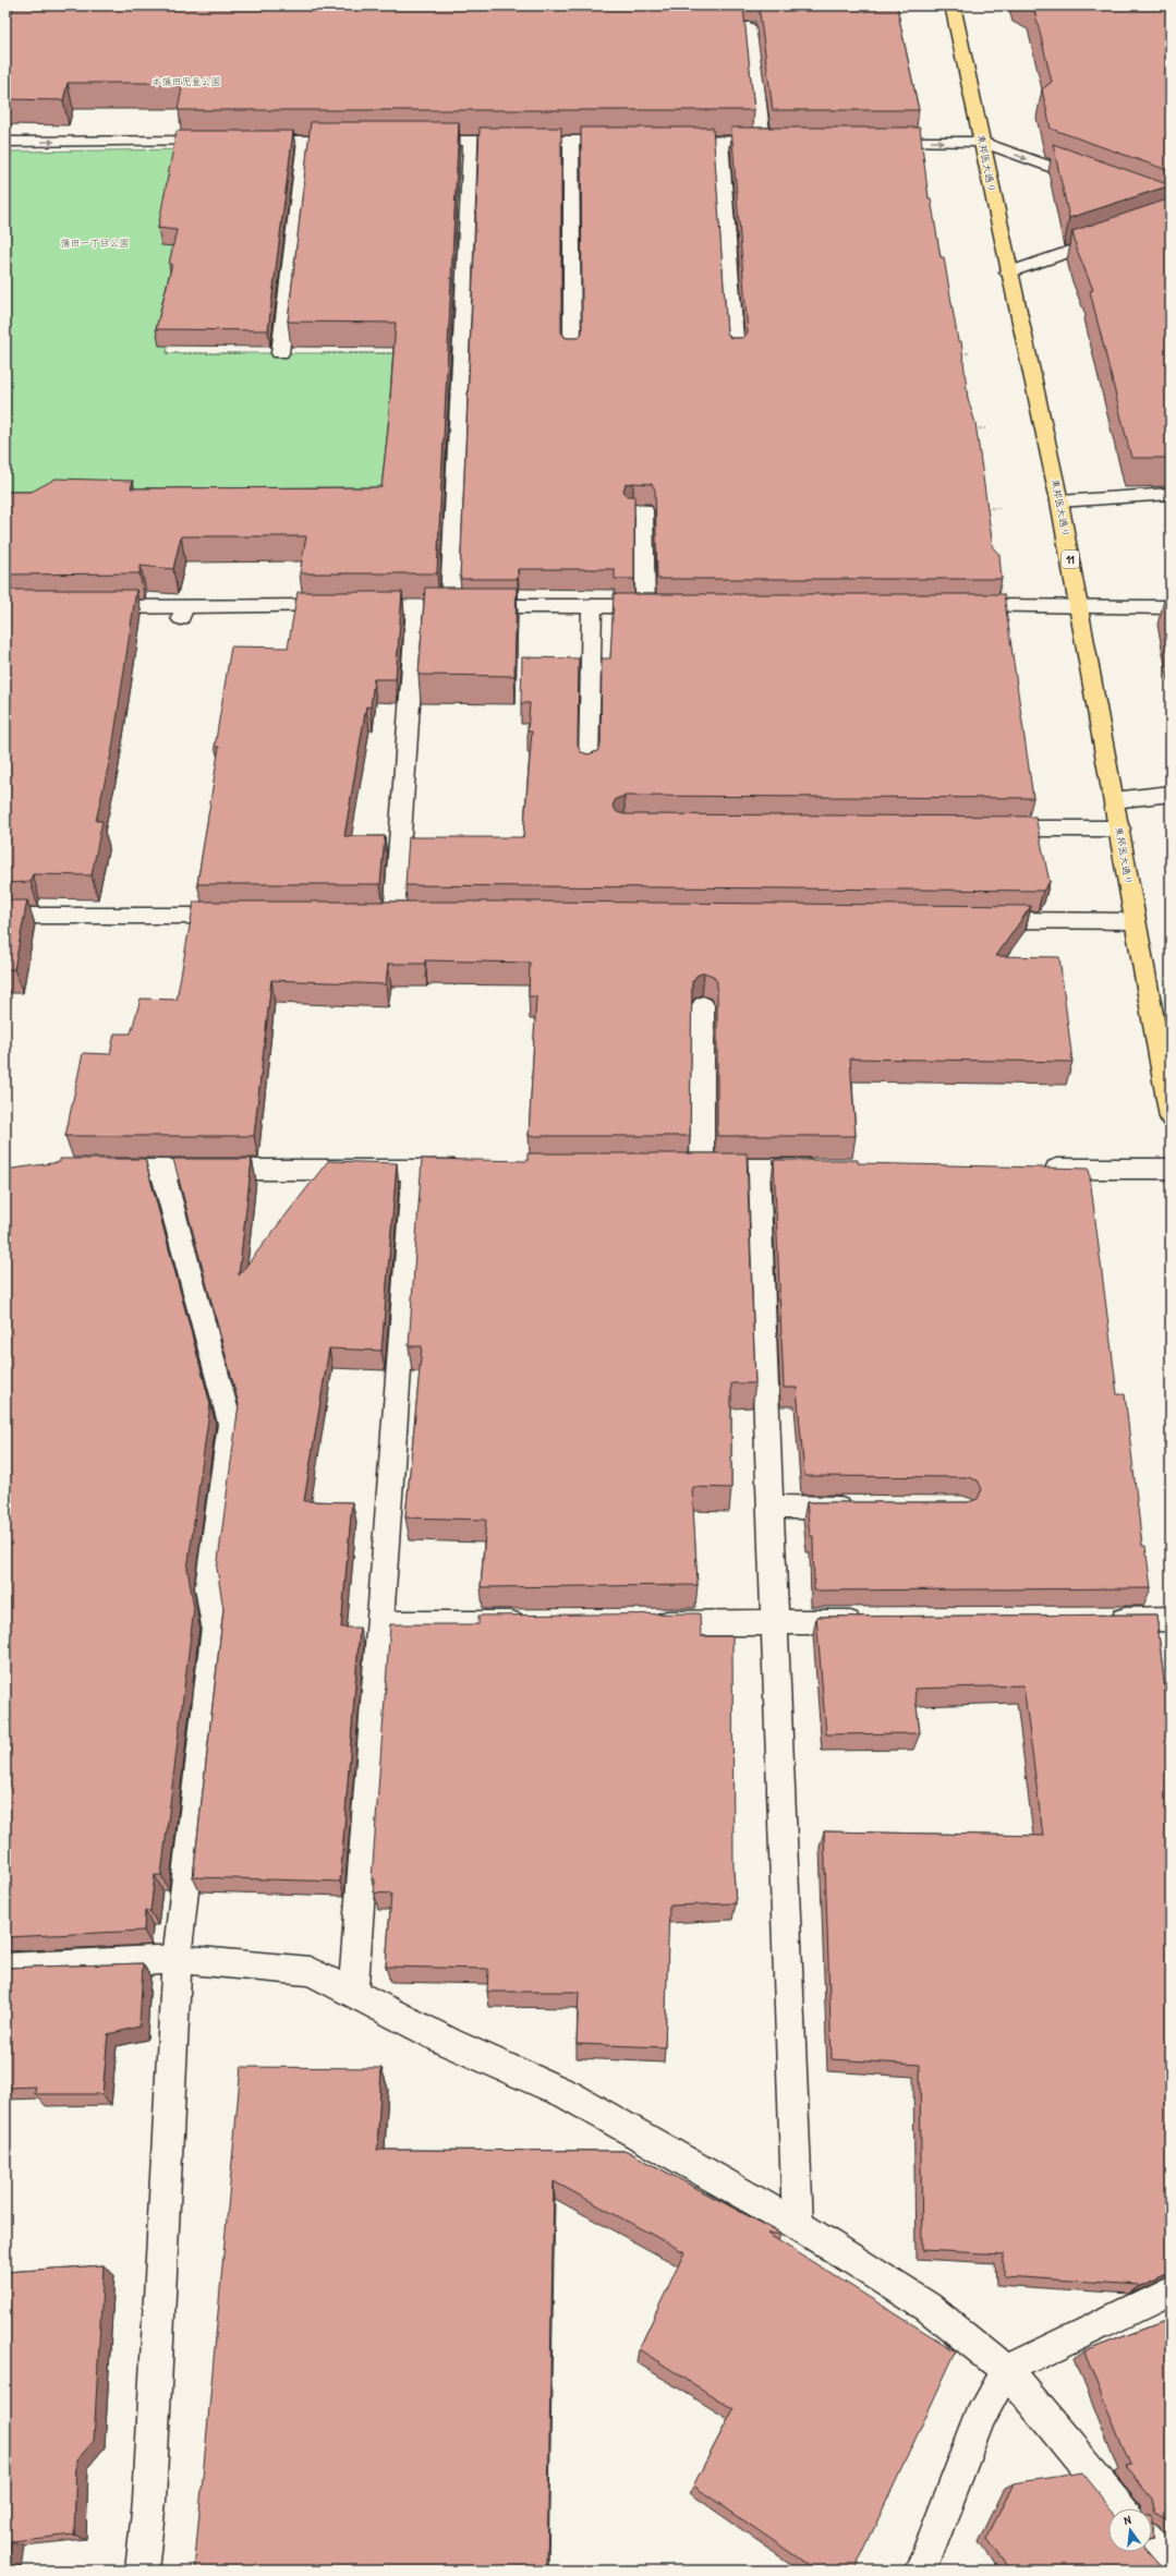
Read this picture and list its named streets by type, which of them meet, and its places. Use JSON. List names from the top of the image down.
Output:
{
  "streets": {
    "main road": ["東邦医大通り", "11"]
  },
  "parks": ["本蒲田児童公園", "蒲田一丁目公園"],
  "north": "top"
}
